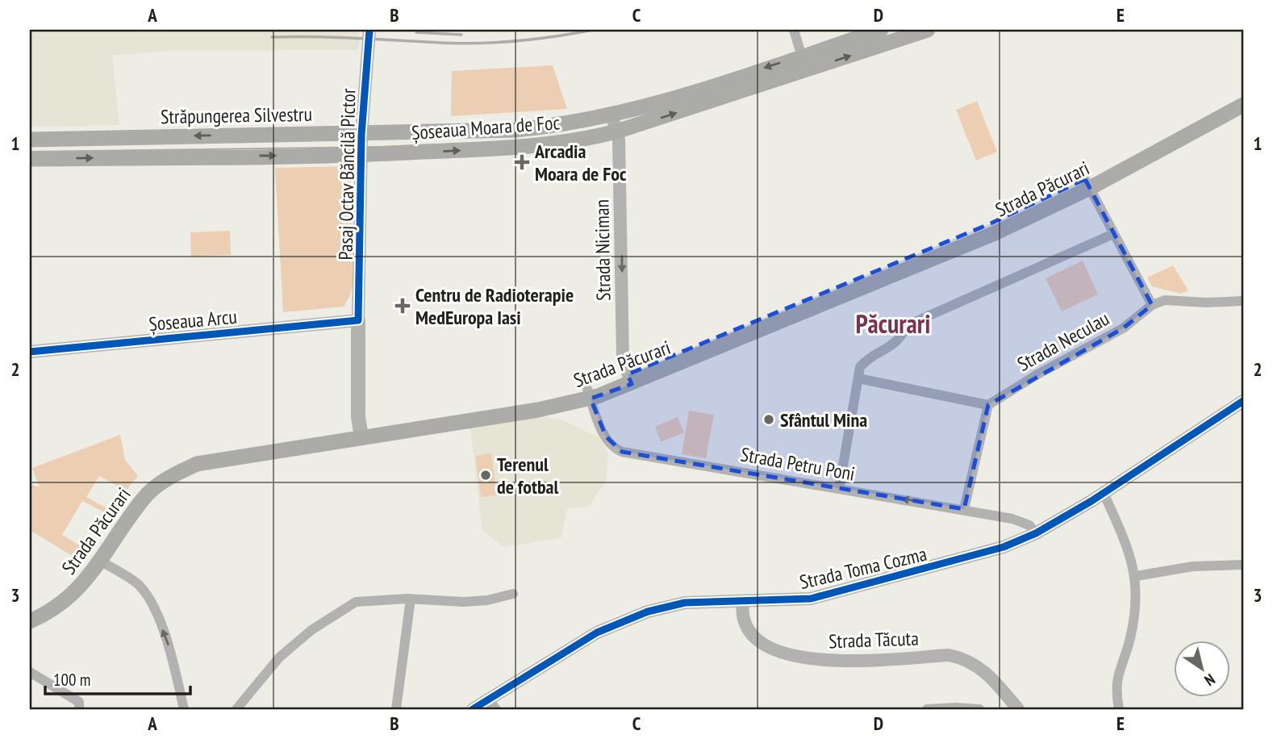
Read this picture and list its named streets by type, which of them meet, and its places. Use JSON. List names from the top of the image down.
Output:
{
  "streets": {
    "main road": ["Străpungerea Silvestru", "Șoseaua Moara de Foc", "Strada Păcurari"],
    "street": [
      "Pasaj Octav Băncilă Pictor",
      "Strada Niciman",
      "Șoseaua Arcu",
      "Strada Neculau",
      "Strada Petru Poni",
      "Strada Toma Cozma",
      "Strada Tăcuta"
    ]
  },
  "crossings": [
    ["Străpungerea Silvestru", "Șoseaua Moara de Foc"],
    ["Străpungerea Silvestru", "Strada Niciman"],
    ["Șoseaua Moara de Foc", "Strada Niciman"],
    ["Pasaj Octav Băncilă Pictor", "Șoseaua Arcu"],
    ["Strada Păcurari", "Strada Niciman"],
    ["Strada Păcurari", "Strada Petru Poni"],
    ["Strada Petru Poni", "Strada Toma Cozma"],
    ["Strada Toma Cozma", "Strada Tăcuta"]
  ],
  "one_way": ["Străpungerea Silvestru", "Strada Niciman"],
  "districts": ["Păcurari"],
  "places": {
    "health": ["Arcadia Moara de Foc", "Centru de Radioterapie MedEuropa Iasi"],
    "other": ["Sfântul Mina", "Terenul de fotbal"]
  },
  "scale_bar": "100 m",
  "north": "bottom right",
  "grid": {
    "columns": [
      "A",
      "B",
      "C",
      "D",
      "E"
    ],
    "rows": ["1", "2", "3"]
  }
}
